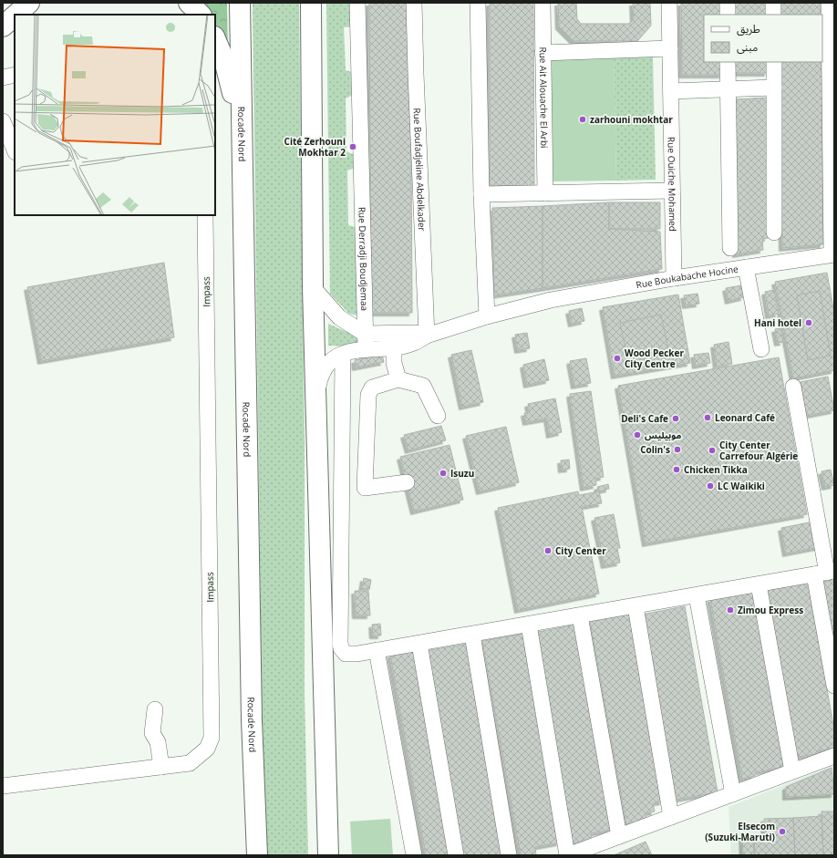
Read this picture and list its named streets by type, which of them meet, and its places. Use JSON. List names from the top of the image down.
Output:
{
  "streets": {
    "highway": ["Rocade Nord"],
    "street": [
      "Rue Ait Alouache El Arbi",
      "Rue Boufadjeline Abdelkader",
      "Rue Ouiche Mohamed",
      "Rue Derradji Boudjemaa",
      "Rue Boukabache Hocine",
      "Impass"
    ]
  },
  "crossings": [
    ["Rue Ouiche Mohamed", "Rue Boukabache Hocine"]
  ],
  "places": [
    "zarhouni mokhtar",
    "Cité Zerhouni Mokhtar 2",
    "Hani hotel",
    "Wood Pecker City Centre",
    "Leonard Café",
    "Deli's Cafe",
    "موبيليس",
    "Colin's",
    "City Center Carrefour Algérie",
    "Chicken Tikka",
    "Isuzu",
    "LC Waikiki",
    "City Center",
    "Zimou Express",
    "Elsecom (Suzuki-Maruti)"
  ],
  "legend": ["طريق", "مبنى"]
}
